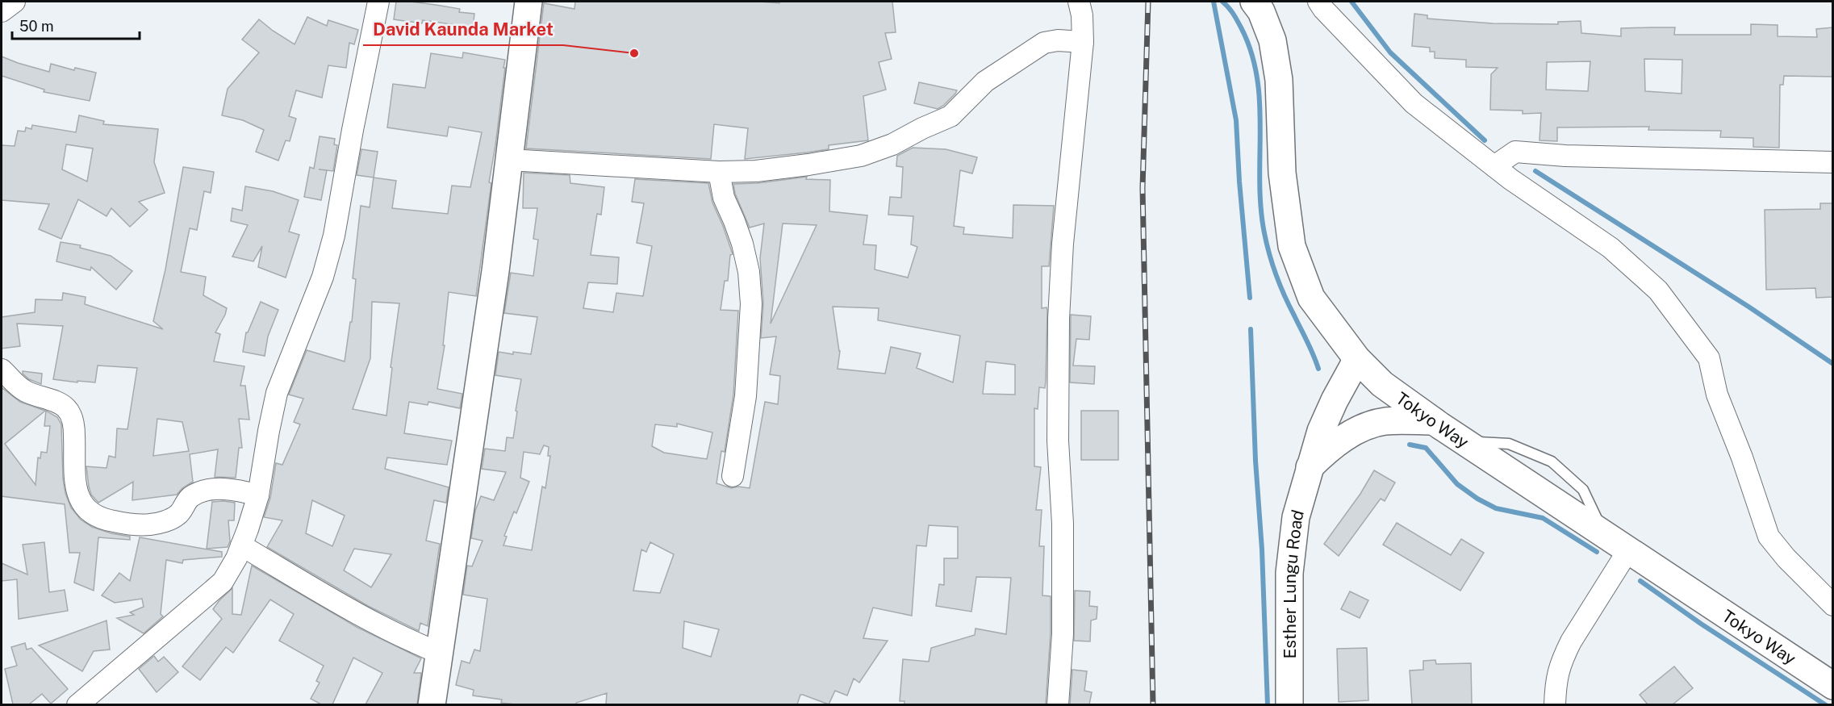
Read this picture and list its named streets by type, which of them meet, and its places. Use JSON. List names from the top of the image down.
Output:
{
  "streets": {
    "street": ["Tokyo Way", "Esther Lungu Road"]
  },
  "crossings": [
    ["Tokyo Way", "Esther Lungu Road"]
  ],
  "places": ["David Kaunda Market"],
  "scale_bar": "50 m"
}
